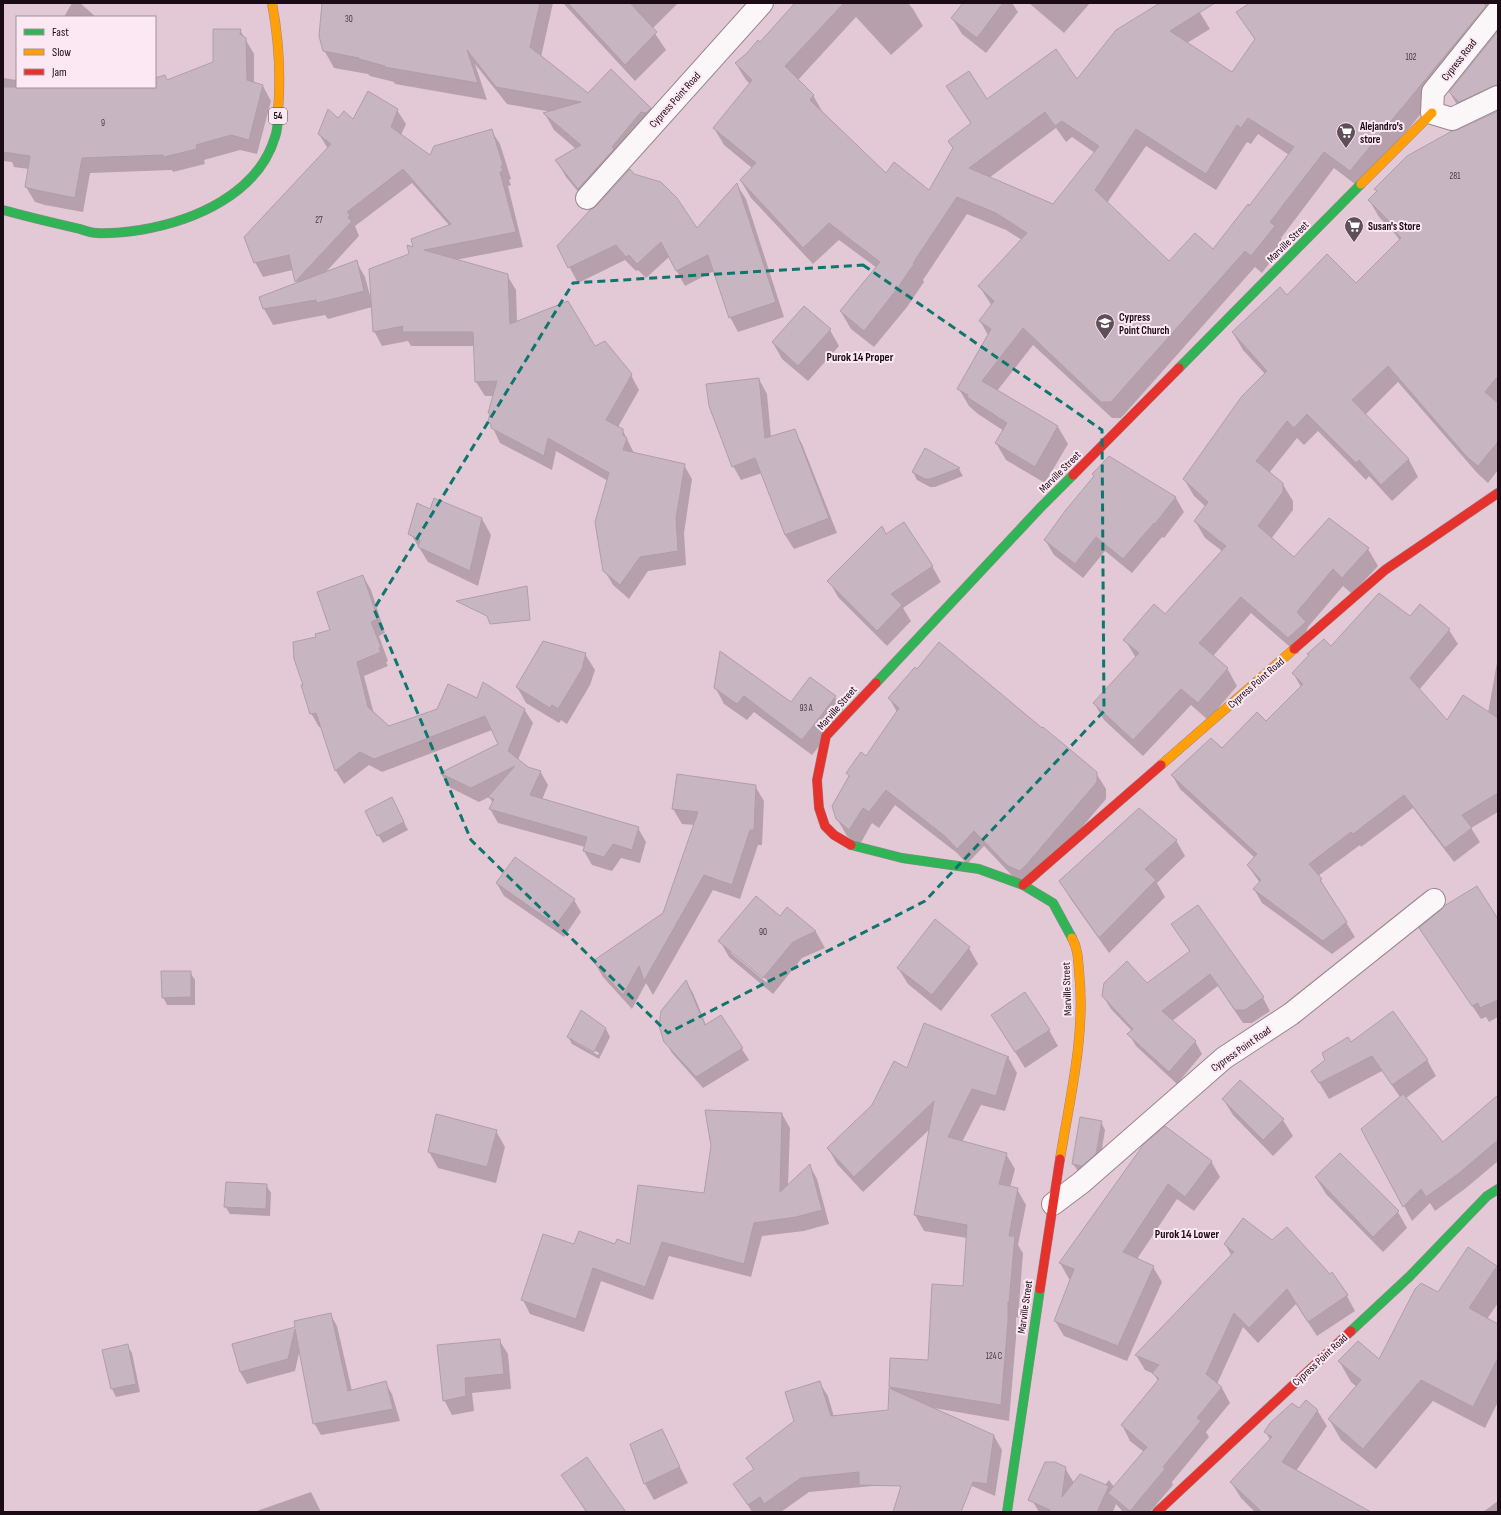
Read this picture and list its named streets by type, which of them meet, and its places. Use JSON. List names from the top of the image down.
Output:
{
  "streets": {
    "main road": ["Cypress Point Road", "54", "Marville Street"],
    "street": ["Cypress Road"]
  },
  "crossings": [
    ["Cypress Road", "Marville Street"],
    ["Cypress Point Road", "Marville Street"]
  ],
  "districts": ["Purok 14 Proper", "Purok 14 Lower"],
  "places": {
    "supermarket": ["Alejandro's store", "Susan's Store"],
    "school or university": ["Cypress Point Church"]
  },
  "house_numbers": [
    "30",
    "102",
    "9",
    "281",
    "27",
    "93 A",
    "90",
    "124 C"
  ],
  "legend": ["Fast", "Slow", "Jam"]
}
